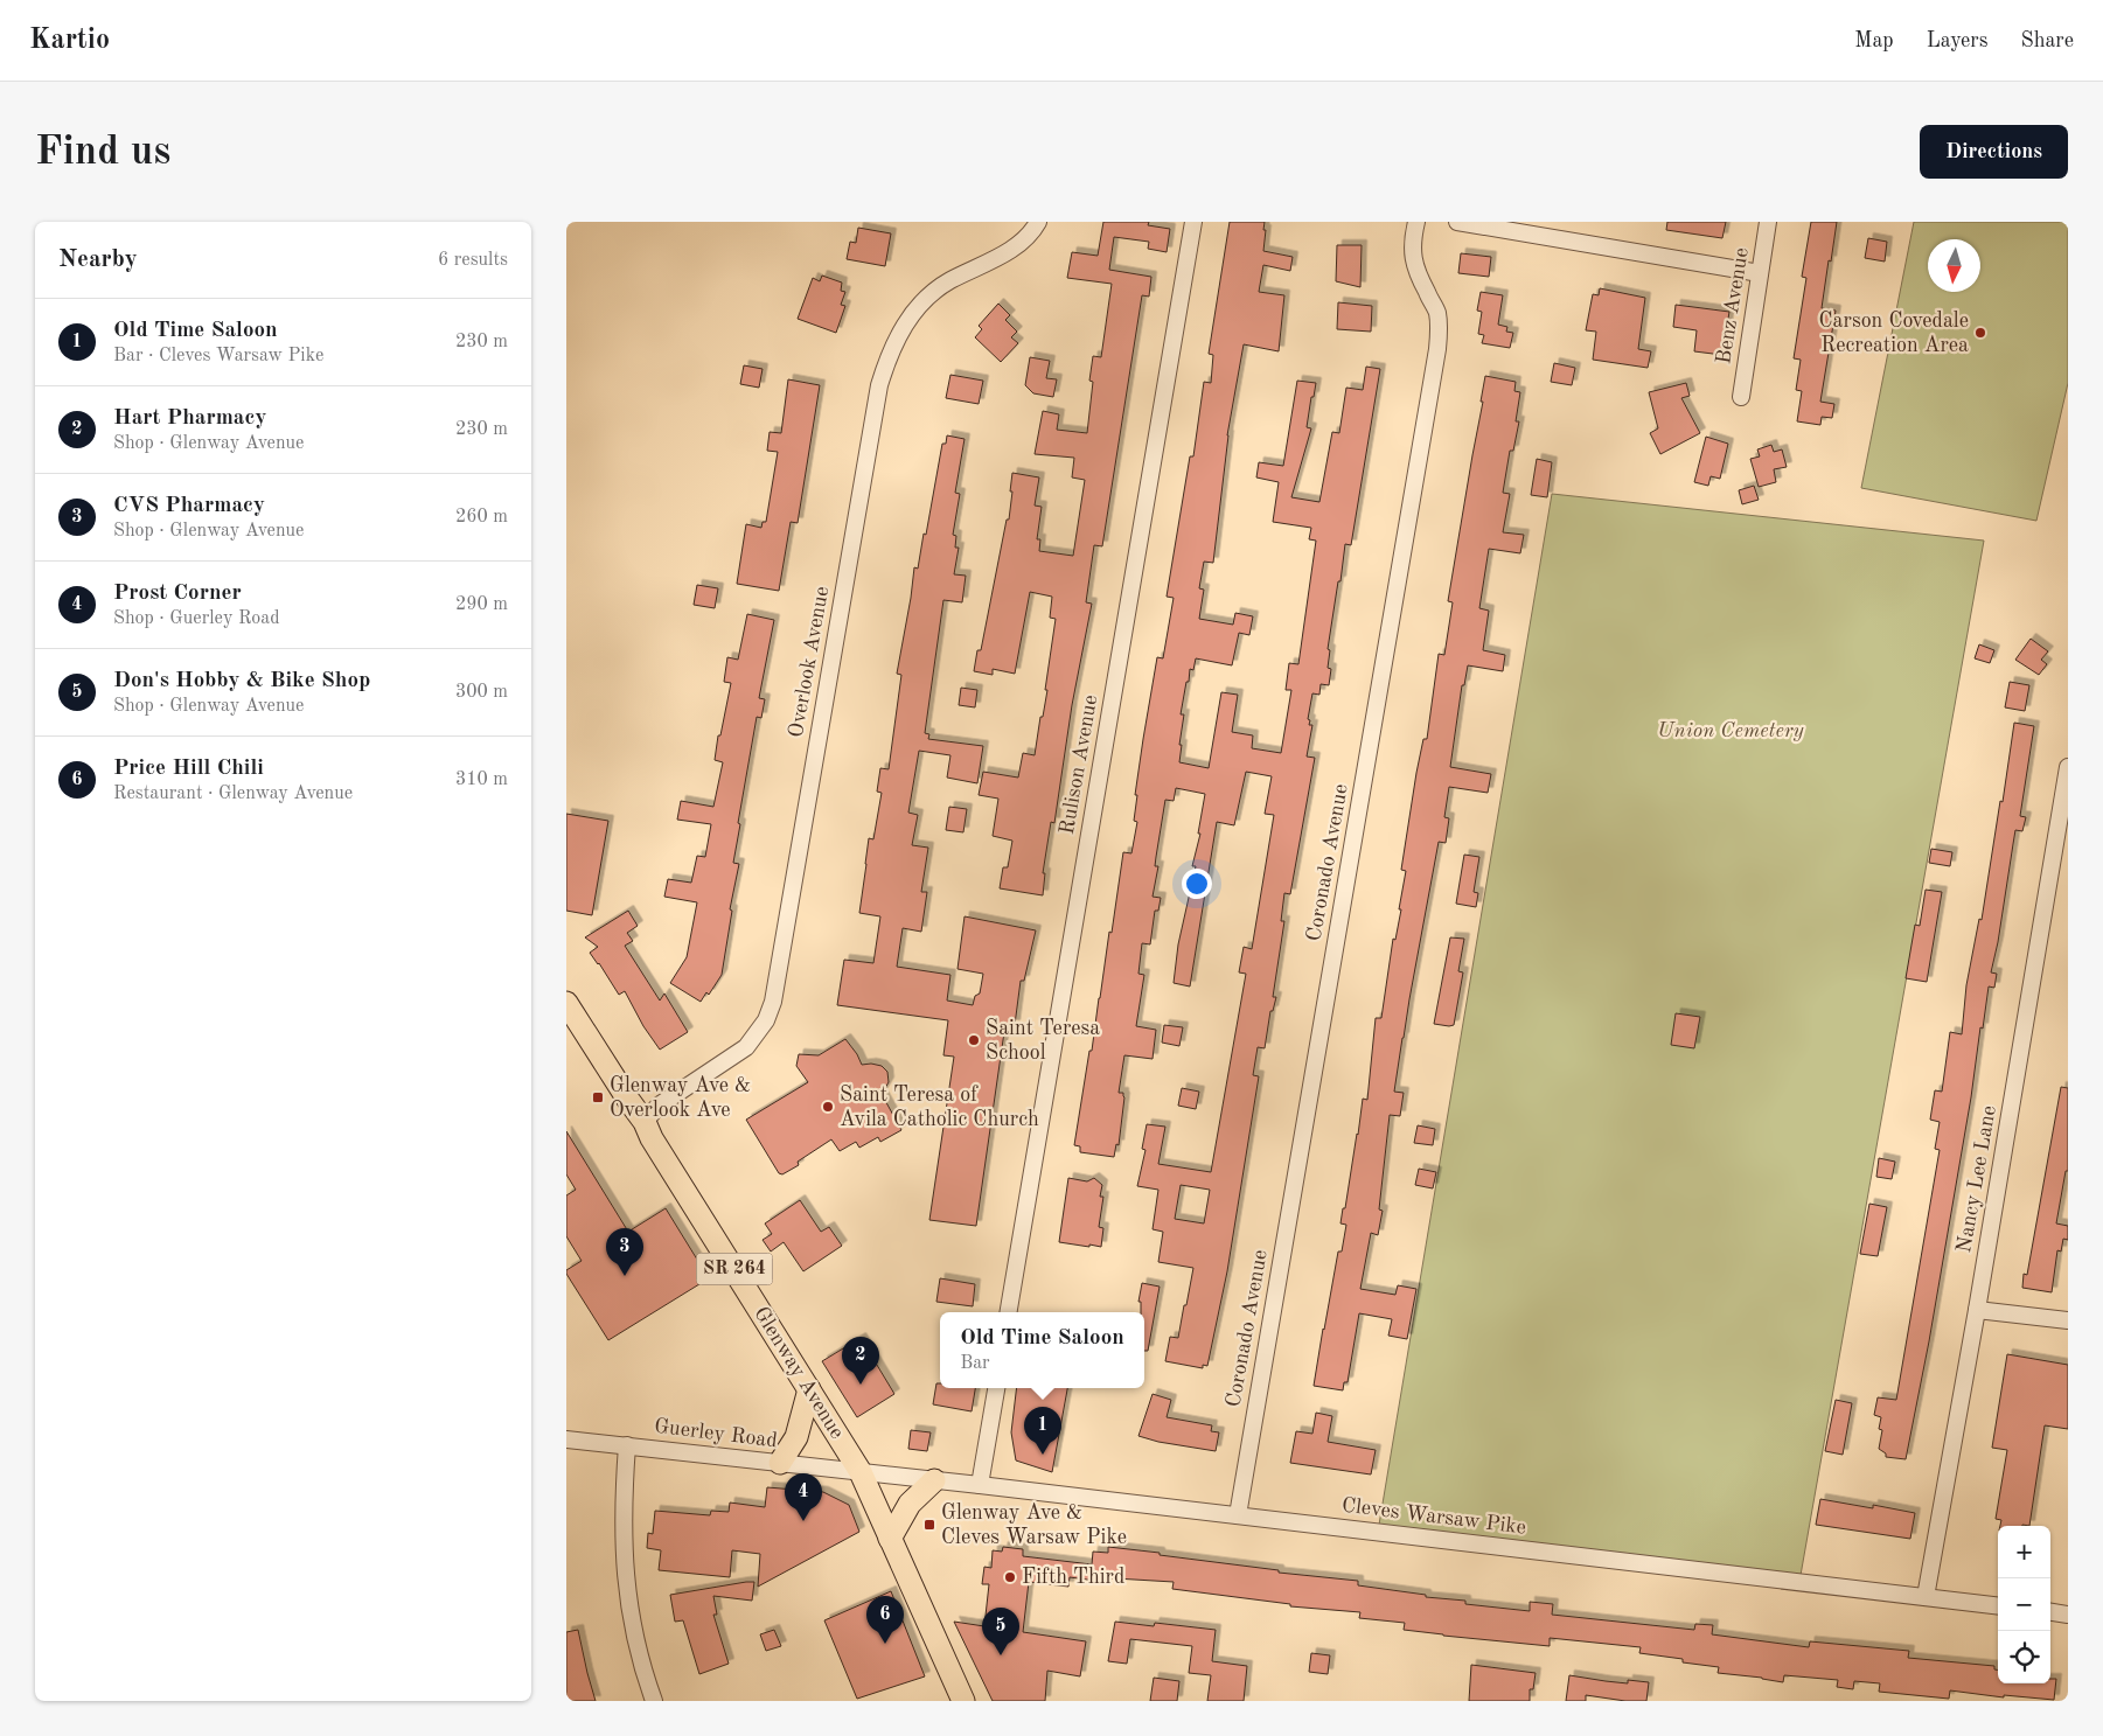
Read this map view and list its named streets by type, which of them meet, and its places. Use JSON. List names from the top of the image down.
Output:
{
  "streets": {
    "main road": ["SR 264", "Glenway Avenue"],
    "street": [
      "Benz Avenue",
      "Overlook Avenue",
      "Rulison Avenue",
      "Coronado Avenue",
      "Nancy Lee Lane",
      "Guerley Road",
      "Cleves Warsaw Pike"
    ]
  },
  "crossings": [
    ["Overlook Avenue", "Glenway Avenue"],
    ["Coronado Avenue", "Cleves Warsaw Pike"],
    ["Nancy Lee Lane", "Cleves Warsaw Pike"],
    ["Glenway Avenue", "Guerley Road"],
    ["Glenway Avenue", "Cleves Warsaw Pike"],
    ["Guerley Road", "Cleves Warsaw Pike"]
  ],
  "parks": ["Union Cemetery"],
  "places": {
    "other": [
      "Carson Covedale Recreation Area",
      "Saint Teresa School",
      "Saint Teresa of Avila Catholic Church",
      "Fifth Third"
    ],
    "transit": ["Glenway Ave & Overlook Ave", "Glenway Ave & Cleves Warsaw Pike"]
  },
  "north": "bottom",
  "page": {
    "header": "Kartio",
    "nav": ["Map", "Layers", "Share"],
    "buttons": "Directions",
    "title": "Find us",
    "heading": ["Nearby", "6 results"],
    "list": [
      {
        "mark": "1",
        "name": "Old Time Saloon",
        "note": "Bar · Cleves Warsaw Pike",
        "value": "230 m"
      },
      {
        "mark": "2",
        "name": "Hart Pharmacy",
        "note": "Shop · Glenway Avenue",
        "value": "230 m"
      },
      {
        "mark": "3",
        "name": "CVS Pharmacy",
        "note": "Shop · Glenway Avenue",
        "value": "260 m"
      },
      {
        "mark": "4",
        "name": "Prost Corner",
        "note": "Shop · Guerley Road",
        "value": "290 m"
      },
      {
        "mark": "5",
        "name": "Don's Hobby & Bike Shop",
        "note": "Shop · Glenway Avenue",
        "value": "300 m"
      },
      {
        "mark": "6",
        "name": "Price Hill Chili",
        "note": "Restaurant · Glenway Avenue",
        "value": "310 m"
      }
    ],
    "pins": [
      "3",
      "2",
      "1",
      "4",
      "6",
      "5"
    ],
    "popup": ["Old Time Saloon", "Bar"],
    "map_buttons": ["+", "−"]
  }
}
